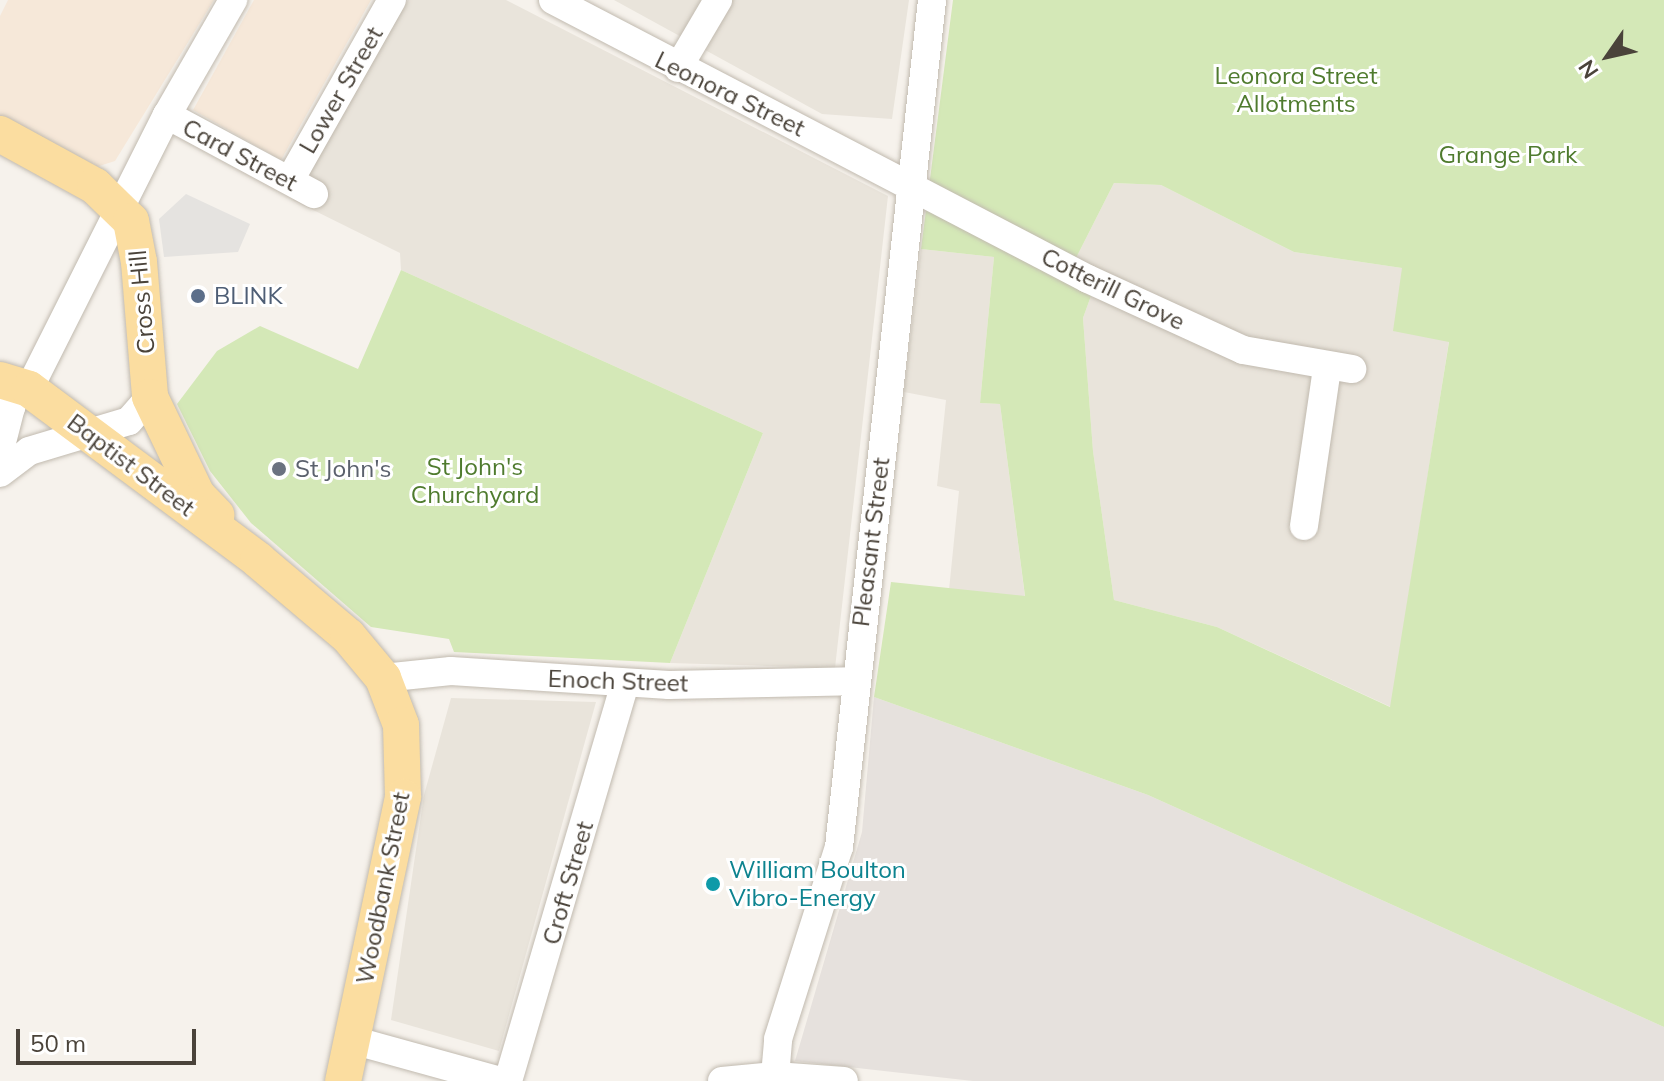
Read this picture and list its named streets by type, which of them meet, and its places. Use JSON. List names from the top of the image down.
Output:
{
  "streets": {
    "main road": ["Cross Hill", "Baptist Street", "Woodbank Street"],
    "street": [
      "Lower Street",
      "Leonora Street",
      "Card Street",
      "Cotterill Grove",
      "Pleasant Street",
      "Enoch Street",
      "Croft Street"
    ]
  },
  "crossings": [
    ["Lower Street", "Card Street"],
    ["Leonora Street", "Cotterill Grove"],
    ["Leonora Street", "Pleasant Street"],
    ["Cotterill Grove", "Pleasant Street"],
    ["Cross Hill", "Baptist Street"],
    ["Cross Hill", "Woodbank Street"],
    ["Baptist Street", "Woodbank Street"],
    ["Pleasant Street", "Enoch Street"],
    ["Enoch Street", "Croft Street"],
    ["Enoch Street", "Woodbank Street"]
  ],
  "parks": ["Leonora Street Allotments", "Grange Park", "St John's Churchyard"],
  "places": ["BLINK", "St John's", "William Boulton Vibro-Energy"],
  "scale_bar": "50 m",
  "north": "bottom left"
}
